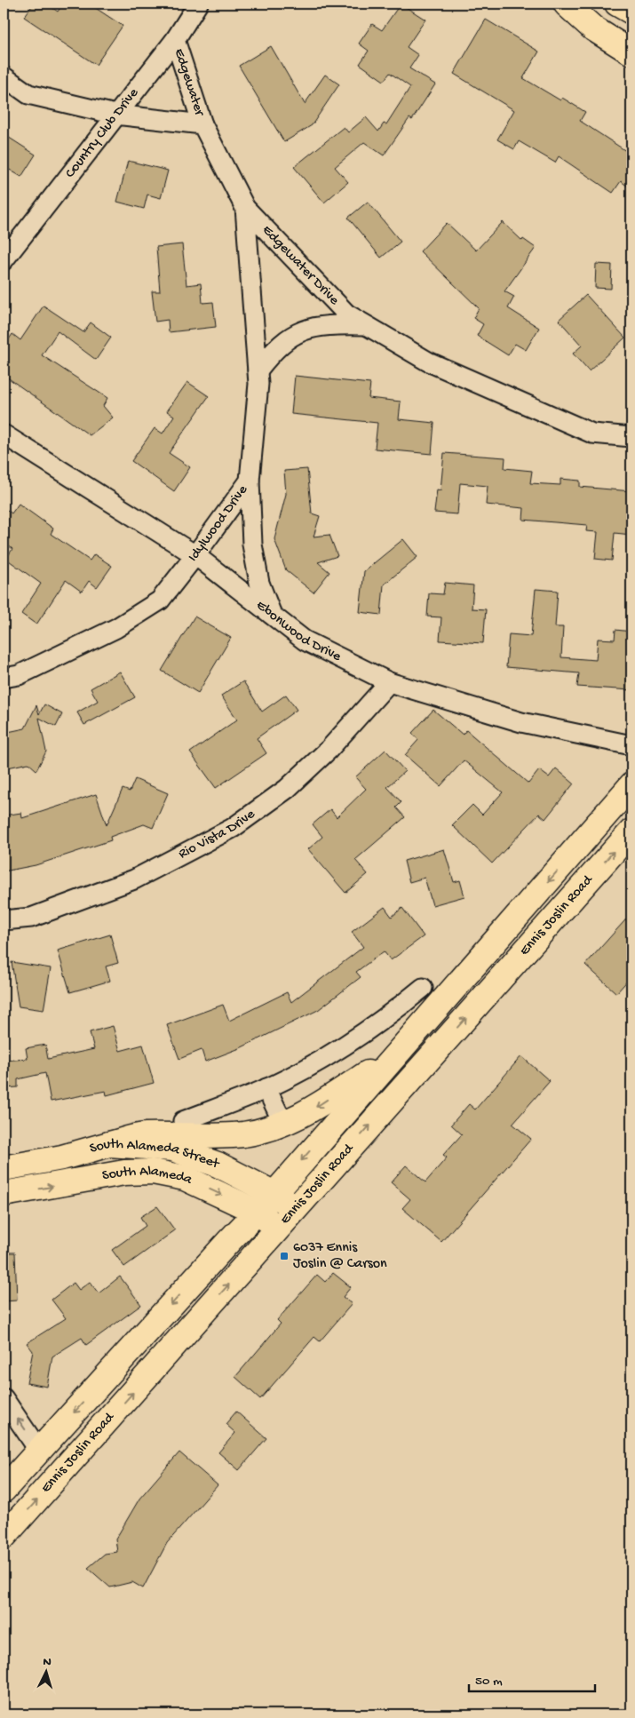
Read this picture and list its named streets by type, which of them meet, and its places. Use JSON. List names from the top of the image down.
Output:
{
  "streets": {
    "main road": ["Ennis Joslin Road", "South Alameda Street", "South Alameda"],
    "street": [
      "Edgewater",
      "Country Club Drive",
      "Edgewater Drive",
      "Idylwood Drive",
      "Ebonwood Drive",
      "Rio Vista Drive"
    ]
  },
  "crossings": [
    ["Edgewater", "Country Club Drive"],
    ["Edgewater", "Edgewater Drive"],
    ["Edgewater Drive", "Idylwood Drive"],
    ["Idylwood Drive", "Ebonwood Drive"],
    ["Ebonwood Drive", "Rio Vista Drive"],
    ["Ennis Joslin Road", "South Alameda Street"],
    ["Ennis Joslin Road", "South Alameda"]
  ],
  "places": {
    "transit": ["6037 Ennis Joslin @ Carson"]
  },
  "scale_bar": "50 m",
  "north": "top"
}
